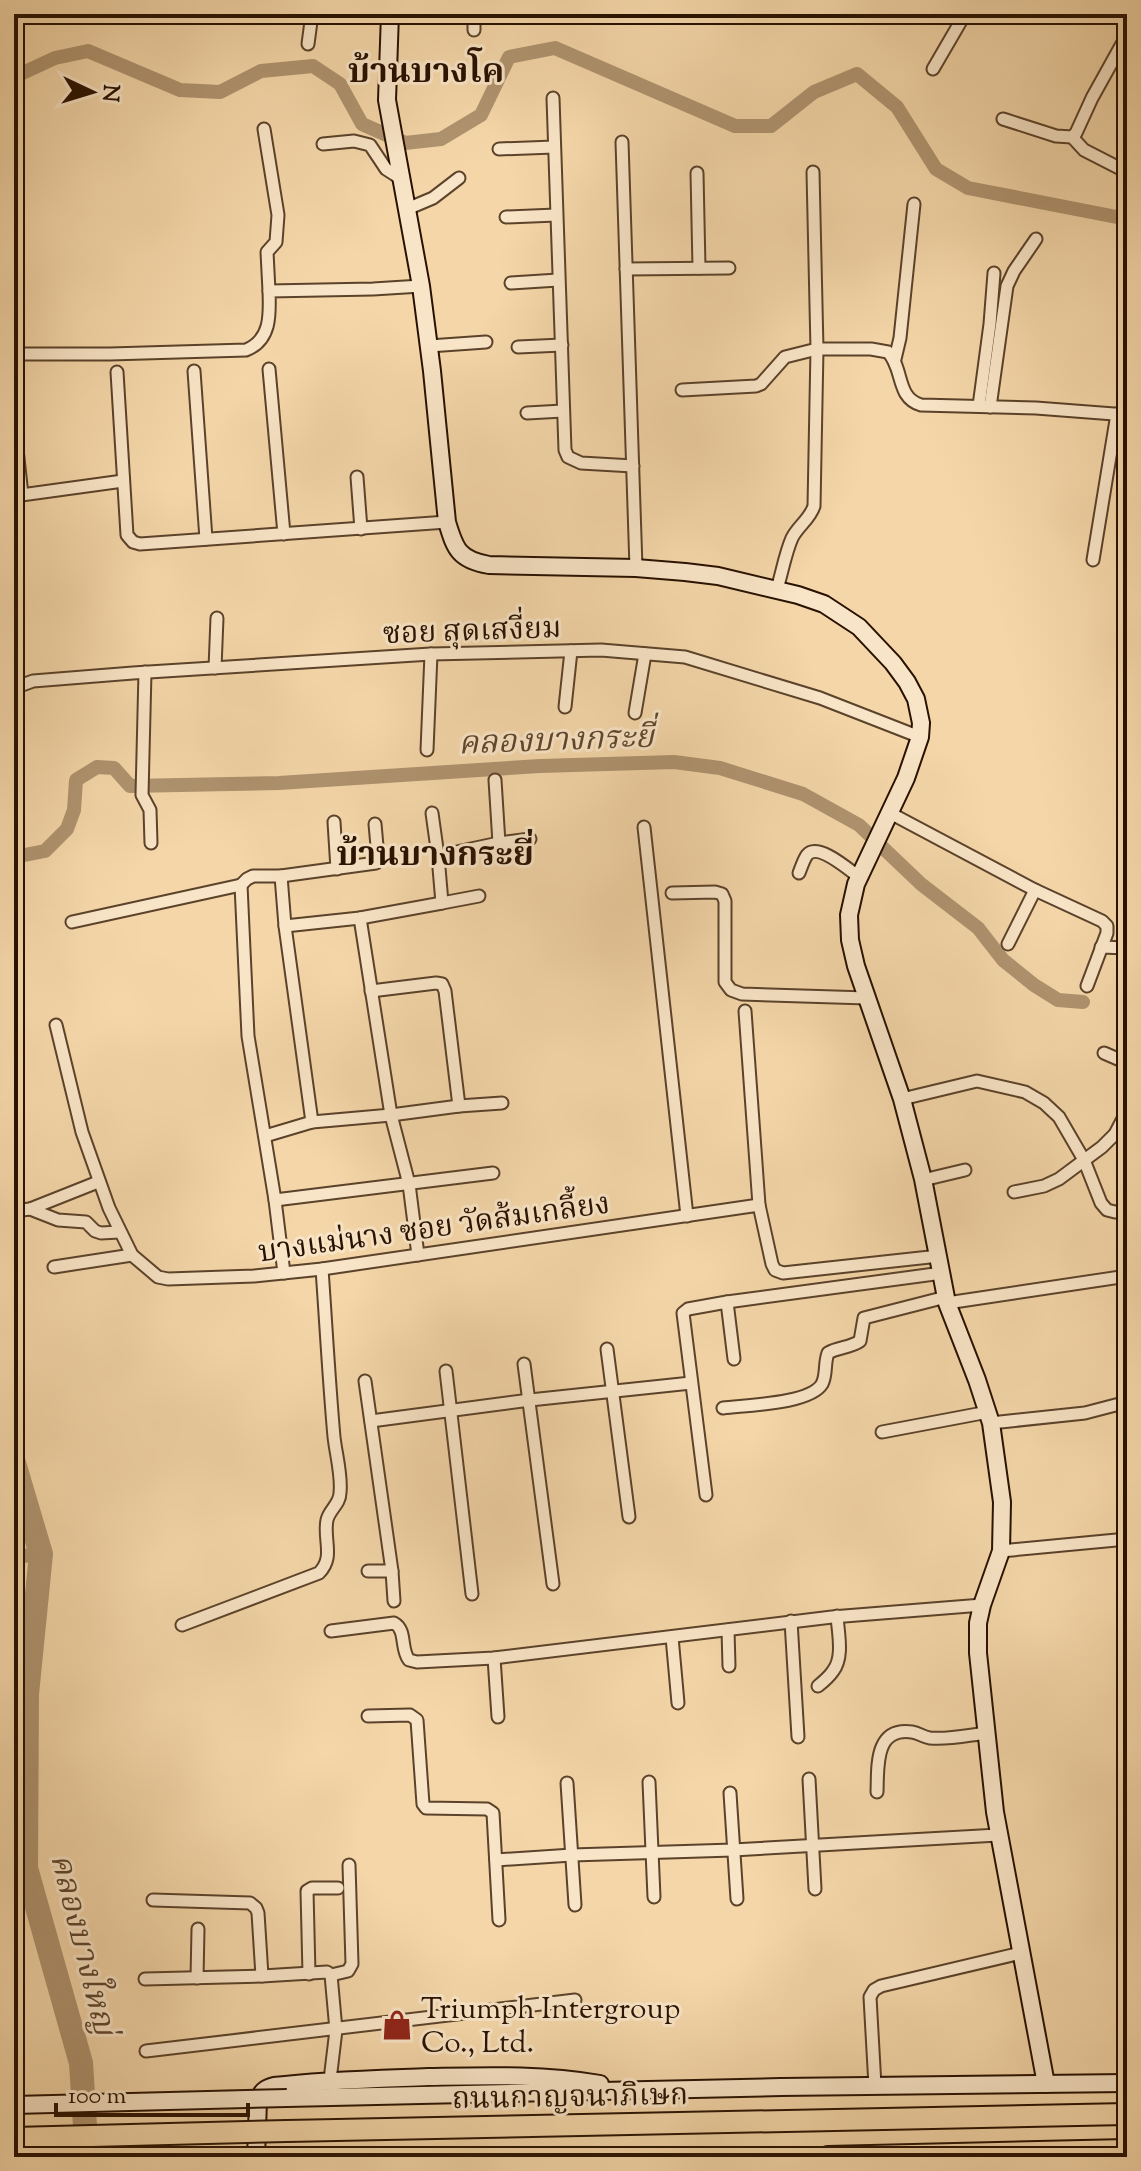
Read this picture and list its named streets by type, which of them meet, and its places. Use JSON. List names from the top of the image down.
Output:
{
  "streets": {
    "highway": ["ถนนกาญจนาภิเษก"],
    "street": ["ซอย สุดเสงี่ยม", "บางแม่นาง ซอย วัดส้มเกลี้ยง"]
  },
  "districts": ["บ้านบางโค", "บ้านบางกระยี่"],
  "water": ["คลองบางกระยี่", "คลองบางใหญ่"],
  "places": {
    "shop": ["Triumph Intergroup Co., Ltd."]
  },
  "scale_bar": "100 m",
  "north": "right"
}
